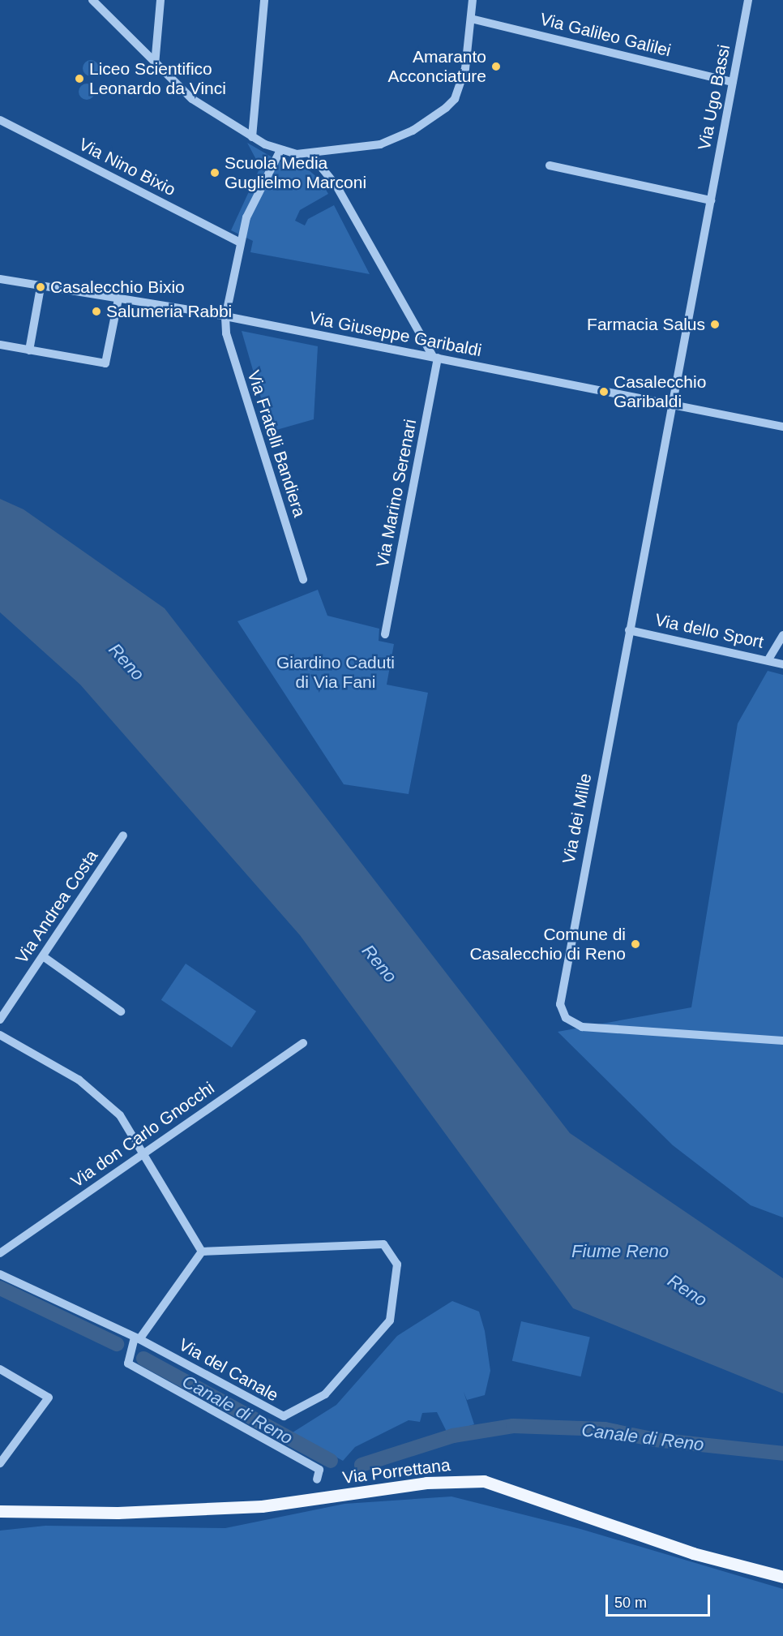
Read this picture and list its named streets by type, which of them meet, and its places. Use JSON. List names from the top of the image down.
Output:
{
  "streets": {
    "main road": ["Via Porrettana"],
    "street": [
      "Via Galileo Galilei",
      "Via Ugo Bassi",
      "Via Nino Bixio",
      "Via Giuseppe Garibaldi",
      "Via Fratelli Bandiera",
      "Via Marino Serenari",
      "Via dello Sport",
      "Via dei Mille",
      "Via Andrea Costa",
      "Via don Carlo Gnocchi",
      "Via del Canale"
    ]
  },
  "crossings": [
    ["Via Galileo Galilei", "Via Ugo Bassi"],
    ["Via Ugo Bassi", "Via Giuseppe Garibaldi"],
    ["Via Ugo Bassi", "Via dei Mille"],
    ["Via Nino Bixio", "Via Fratelli Bandiera"],
    ["Via Giuseppe Garibaldi", "Via Fratelli Bandiera"],
    ["Via Giuseppe Garibaldi", "Via Marino Serenari"],
    ["Via Giuseppe Garibaldi", "Via dei Mille"],
    ["Via dello Sport", "Via dei Mille"]
  ],
  "water": ["Reno", "Fiume Reno", "Canale di Reno"],
  "parks": ["Giardino Caduti di Via Fani"],
  "places": [
    "Amaranto Acconciature",
    "Liceo Scientifico Leonardo da Vinci",
    "Scuola Media Guglielmo Marconi",
    "Casalecchio Bixio",
    "Salumeria Rabbi",
    "Farmacia Salus",
    "Casalecchio Garibaldi",
    "Comune di Casalecchio di Reno"
  ],
  "scale_bar": "50 m"
}
